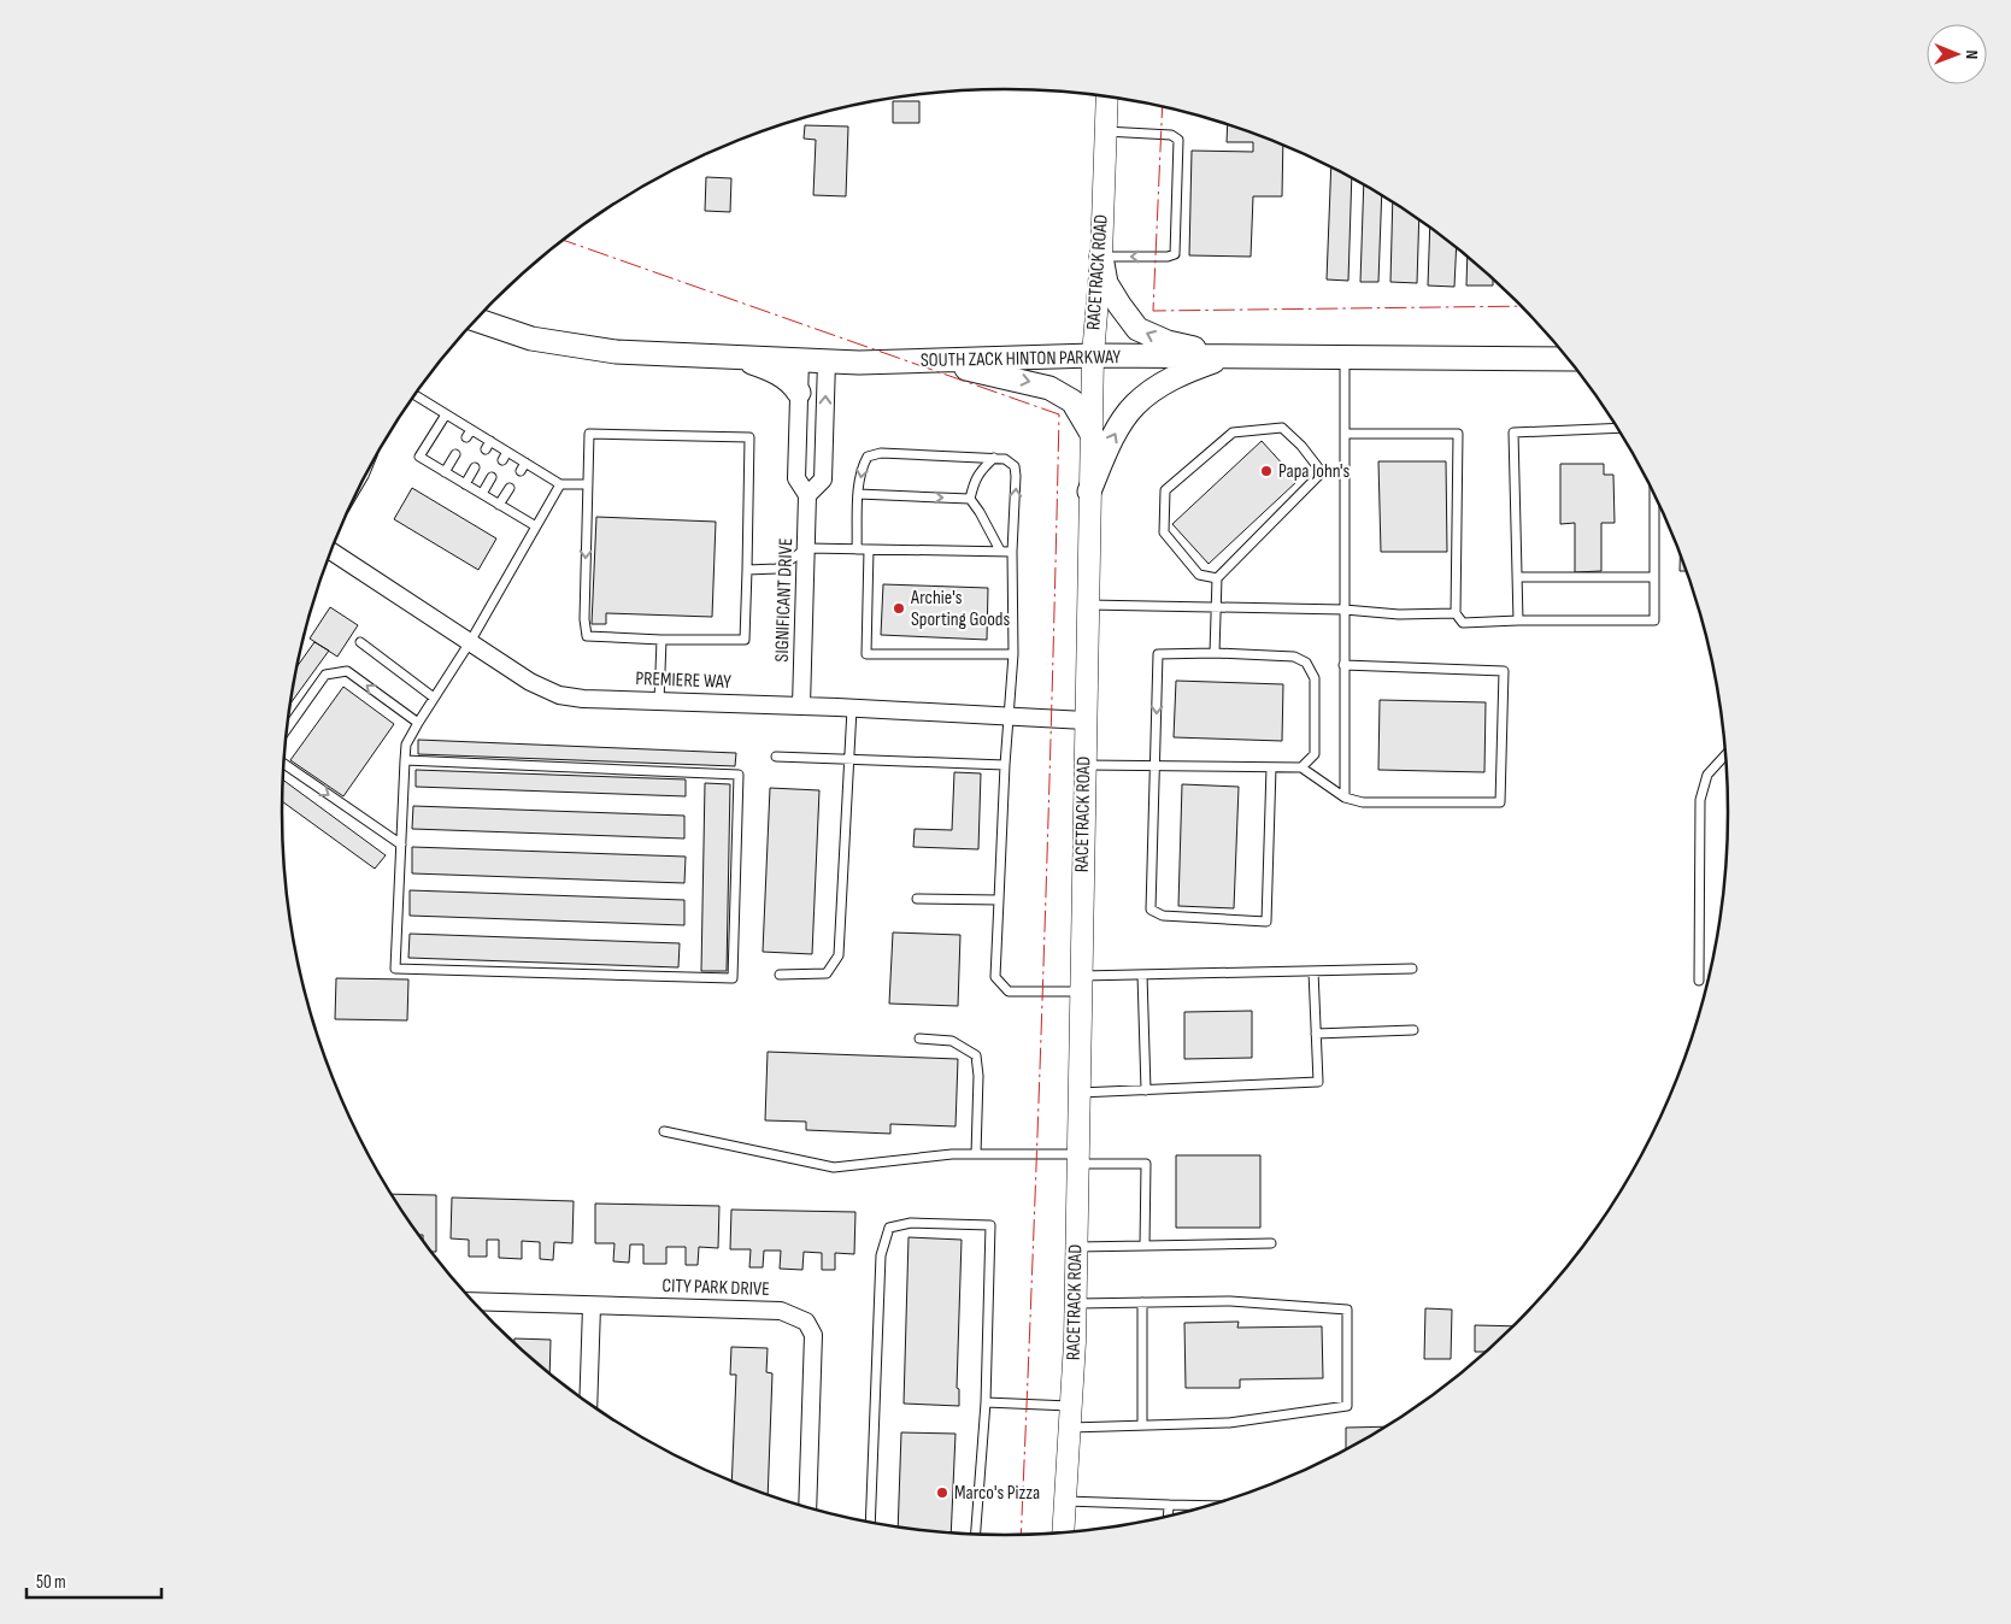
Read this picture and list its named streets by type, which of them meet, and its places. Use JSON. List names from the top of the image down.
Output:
{
  "streets": {
    "main road": ["SOUTH ZACK HINTON PARKWAY"],
    "street": [
      "RACETRACK ROAD",
      "SIGNIFICANT DRIVE",
      "PREMIERE WAY",
      "CITY PARK DRIVE"
    ]
  },
  "crossings": [
    ["RACETRACK ROAD", "SOUTH ZACK HINTON PARKWAY"],
    ["RACETRACK ROAD", "PREMIERE WAY"],
    ["SOUTH ZACK HINTON PARKWAY", "SIGNIFICANT DRIVE"],
    ["SIGNIFICANT DRIVE", "PREMIERE WAY"]
  ],
  "places": ["Papa John's", "Archie's Sporting Goods", "Marco's Pizza"],
  "scale_bar": "50 m",
  "north": "right"
}
